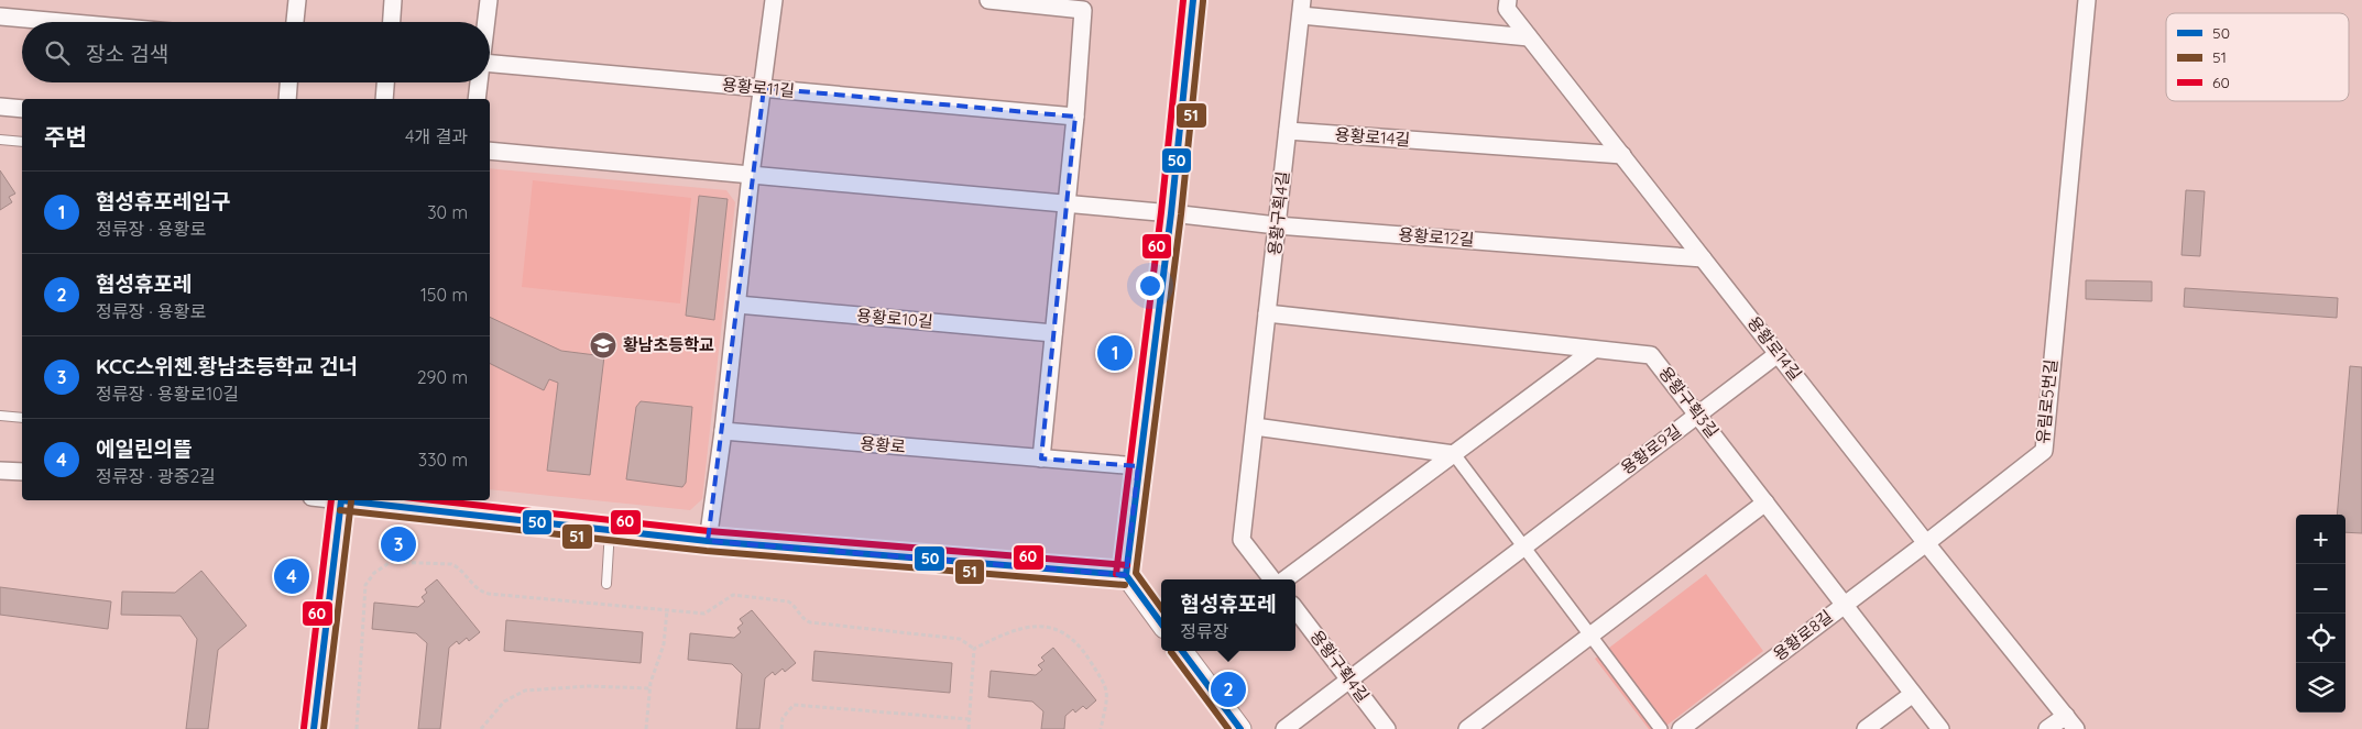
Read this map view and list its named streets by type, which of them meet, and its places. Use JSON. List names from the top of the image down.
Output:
{
  "streets": {
    "street": [
      "용황로11길",
      "용황로14길",
      "용황구획4길",
      "용황로12길",
      "용황로10길",
      "유림로5번길",
      "용황구획3길",
      "용황로",
      "용황로9길",
      "용황로8길"
    ]
  },
  "crossings": [
    ["용황로14길", "용황구획4길"],
    ["용황로14길", "용황로12길"],
    ["용황로14길", "유림로5번길"],
    ["용황로14길", "용황로9길"],
    ["용황로14길", "용황로8길"],
    ["용황구획4길", "용황로12길"],
    ["용황구획4길", "용황구획3길"],
    ["용황구획4길", "용황로9길"],
    ["유림로5번길", "용황로8길"],
    ["용황구획3길", "용황로9길"],
    ["용황구획3길", "용황로8길"]
  ],
  "places": {
    "school or university": ["황남초등학교"]
  },
  "lines": ["transit line 50", "transit line 60", "transit line 51"],
  "legend": ["50", "51", "60"],
  "page": {
    "search": "장소 검색",
    "heading": ["주변", "4개 결과"],
    "list": [
      {
        "mark": "1",
        "name": "협성휴포레입구",
        "note": "정류장 · 용황로",
        "value": "30 m"
      },
      {
        "mark": "2",
        "name": "협성휴포레",
        "note": "정류장 · 용황로",
        "value": "150 m"
      },
      {
        "mark": "3",
        "name": "KCC스위첸.황남초등학교 건너",
        "note": "정류장 · 용황로10길",
        "value": "290 m"
      },
      {
        "mark": "4",
        "name": "에일린의뜰",
        "note": "정류장 · 광중2길",
        "value": "330 m"
      }
    ],
    "pins": [
      "1",
      "3",
      "4",
      "2"
    ],
    "map_buttons": ["+", "−"],
    "popup": ["협성휴포레", "정류장"]
  }
}
